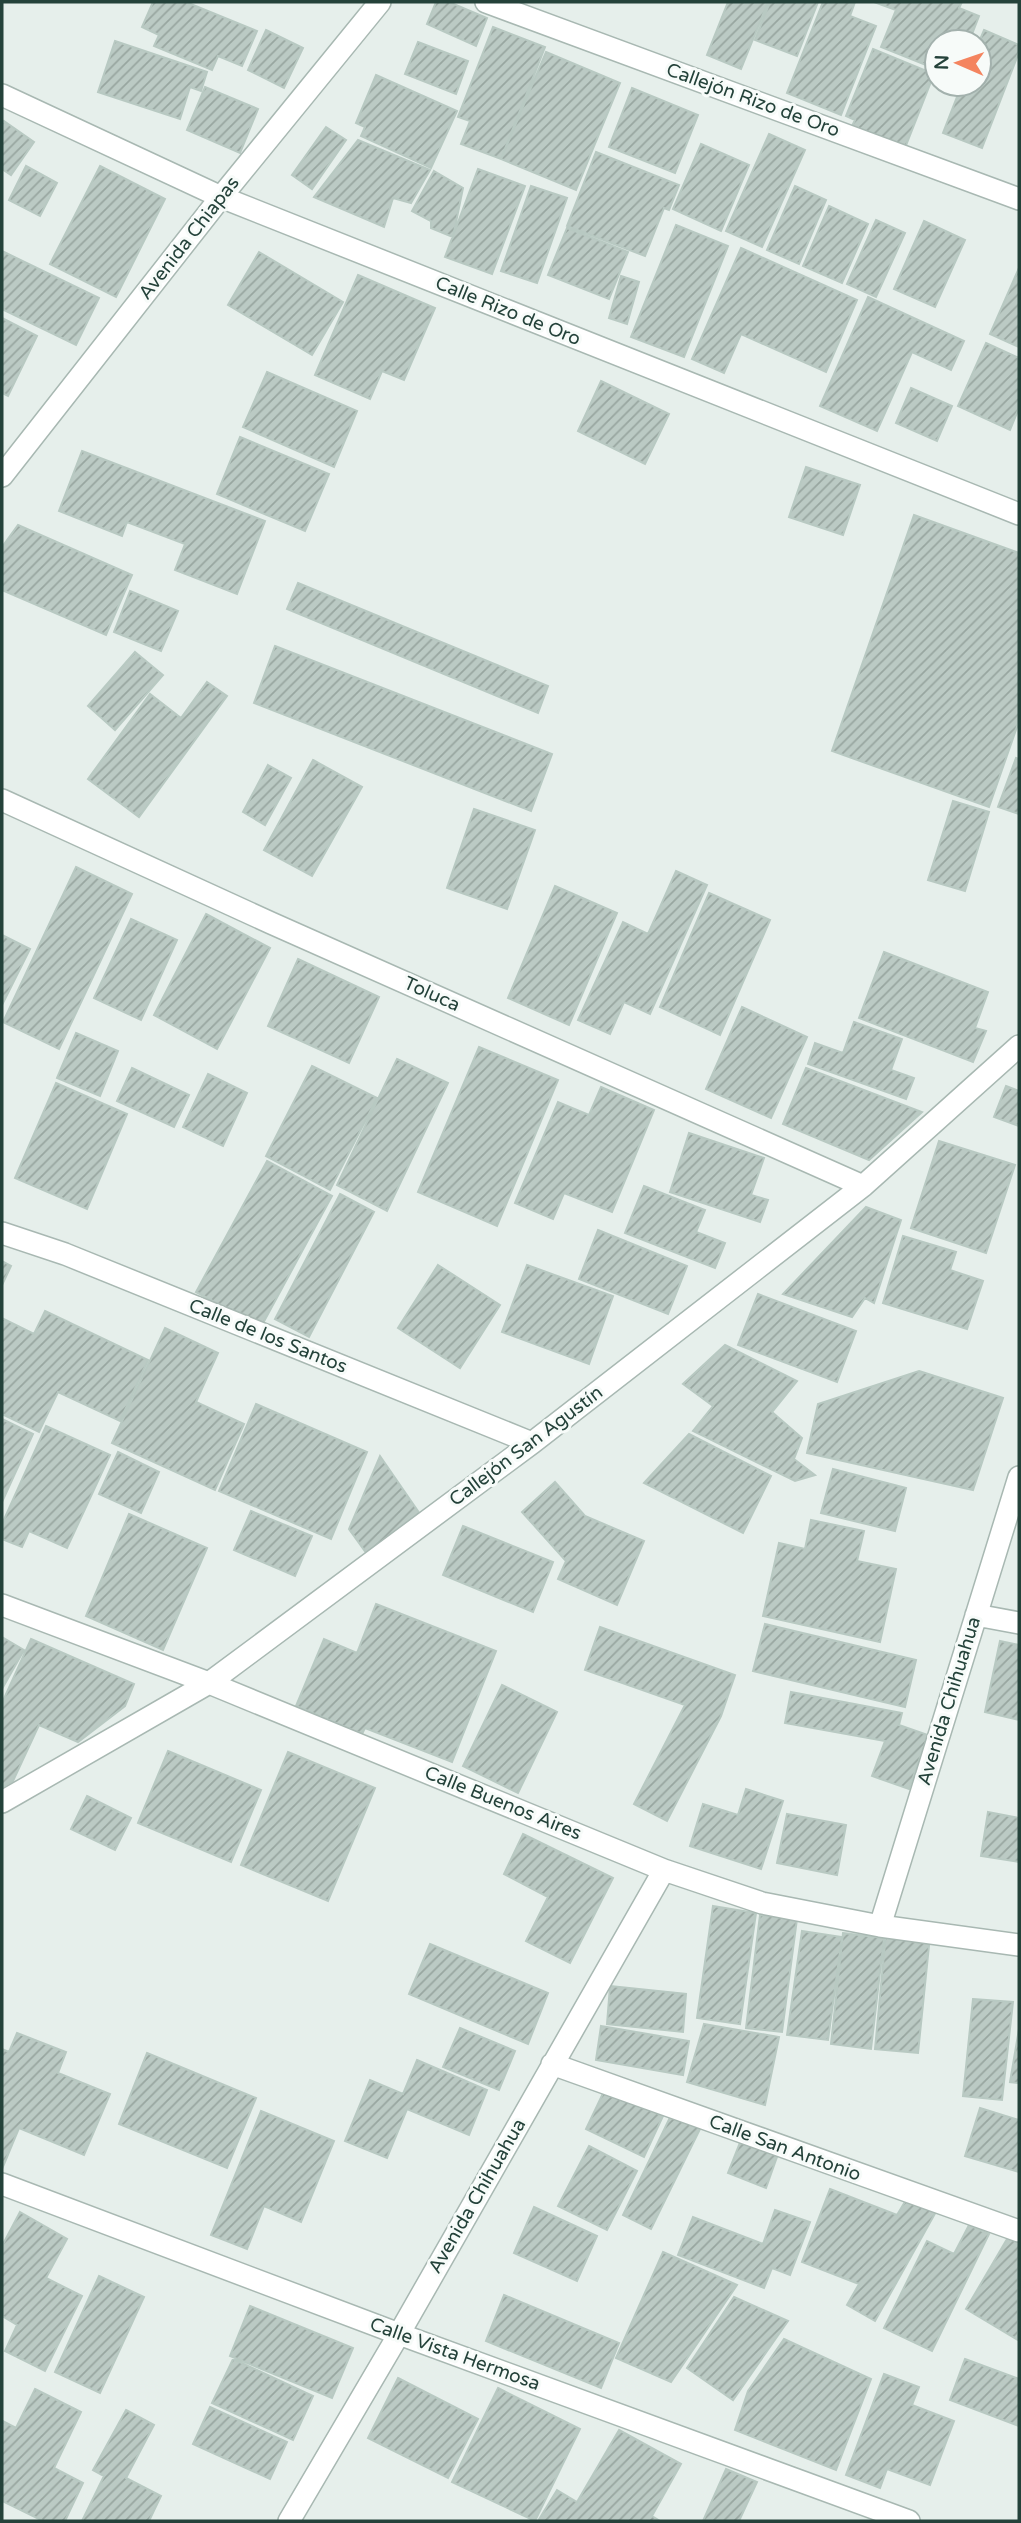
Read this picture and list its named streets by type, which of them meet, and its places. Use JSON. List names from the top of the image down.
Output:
{
  "streets": {
    "street": [
      "Callejón Rizo de Oro",
      "Avenida Chiapas",
      "Calle Rizo de Oro",
      "Toluca",
      "Calle de los Santos",
      "Callejón San Agustín",
      "Avenida Chihuahua",
      "Calle Buenos Aires",
      "Calle San Antonio",
      "Calle Vista Hermosa"
    ]
  },
  "crossings": [
    ["Avenida Chiapas", "Calle Rizo de Oro"],
    ["Toluca", "Callejón San Agustín"],
    ["Calle de los Santos", "Callejón San Agustín"],
    ["Callejón San Agustín", "Calle Buenos Aires"],
    ["Avenida Chihuahua", "Calle Buenos Aires"],
    ["Avenida Chihuahua", "Calle San Antonio"],
    ["Avenida Chihuahua", "Calle Vista Hermosa"]
  ],
  "north": "left"
}
